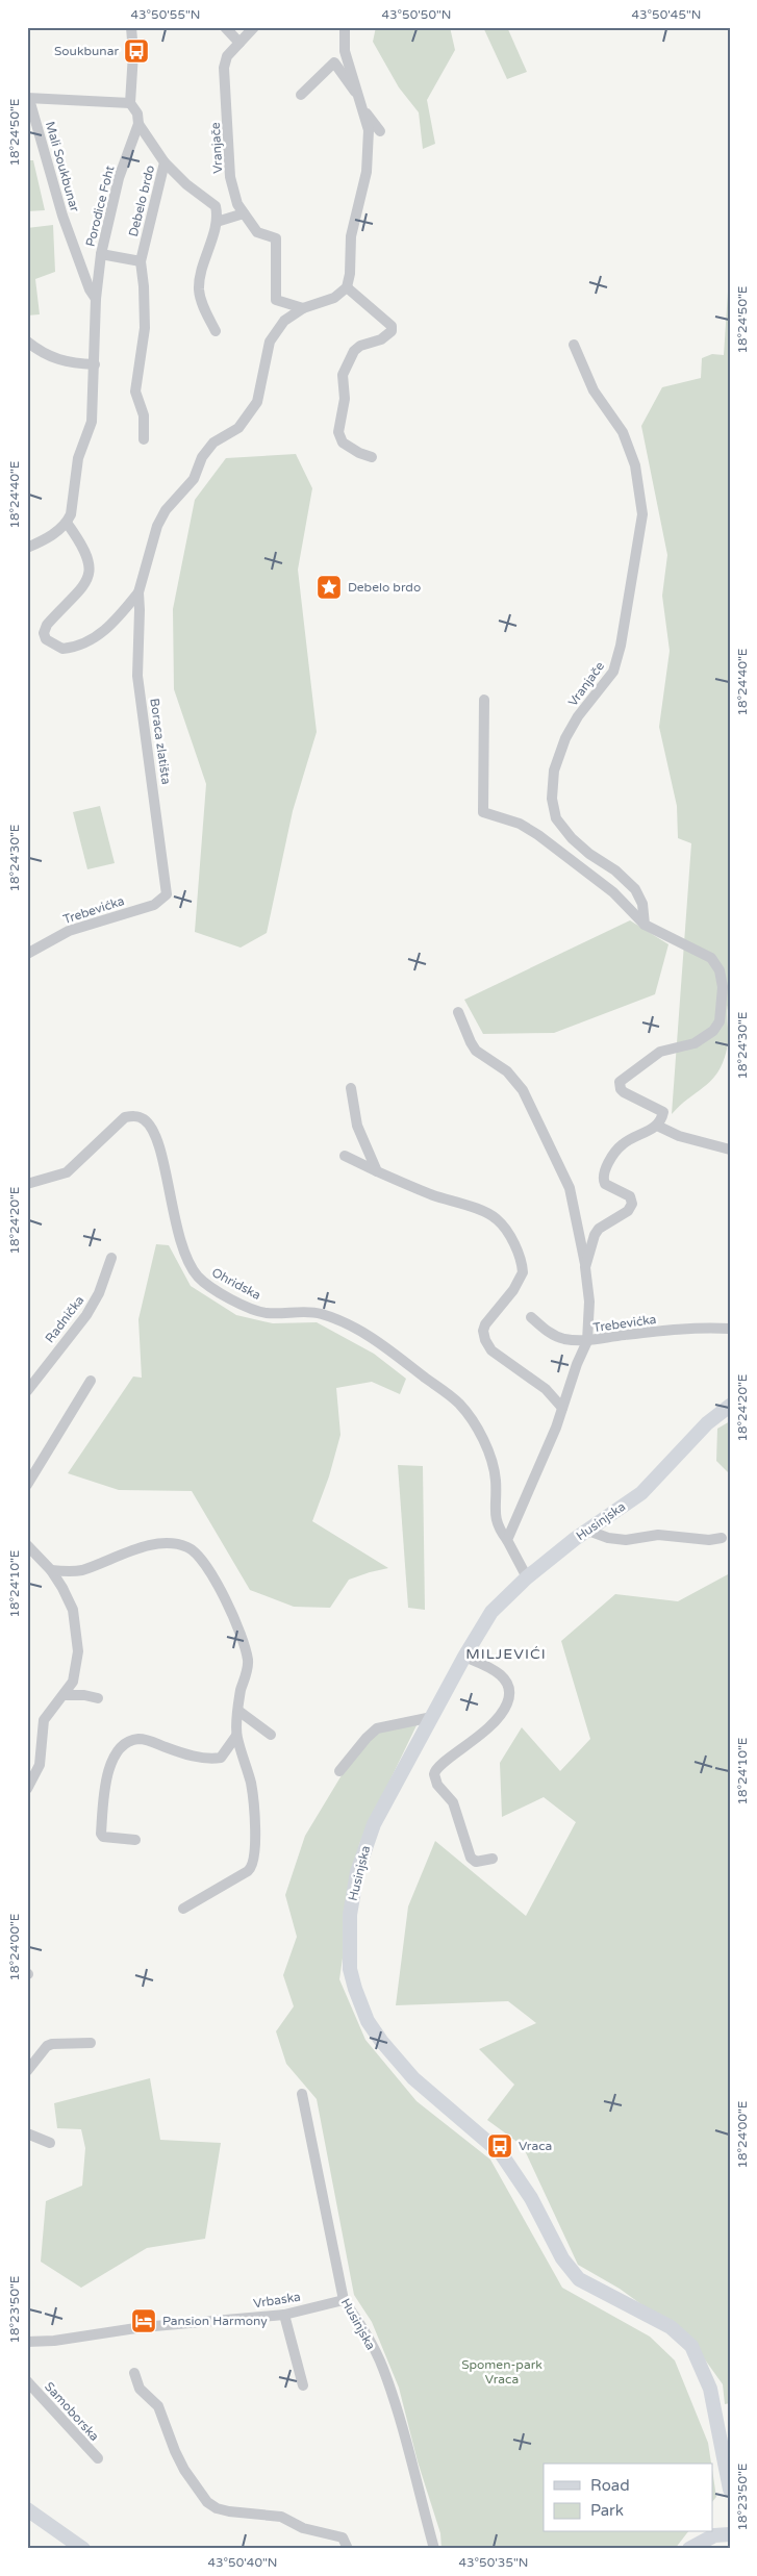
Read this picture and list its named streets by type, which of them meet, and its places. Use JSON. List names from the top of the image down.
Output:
{
  "streets": {
    "main road": ["Husinjska"],
    "street": [
      "Vranjače",
      "Mali Soukbunar",
      "Debelo brdo",
      "Porodice Foht",
      "Boraca zlatišta",
      "Trebevićka",
      "Ohridska",
      "Radnička",
      "Vrbaska",
      "Samoborska"
    ]
  },
  "crossings": [
    ["Vranjače", "Boraca zlatišta"],
    ["Mali Soukbunar", "Porodice Foht"],
    ["Debelo brdo", "Porodice Foht"],
    ["Porodice Foht", "Boraca zlatišta"],
    ["Boraca zlatišta", "Trebevićka"],
    ["Ohridska", "Husinjska"],
    ["Husinjska", "Vrbaska"]
  ],
  "districts": ["MILJEVIĆI"],
  "parks": ["Spomen-park Vraca"],
  "places": {
    "bus stop": ["Soukbunar", "Vraca"],
    "place": ["Debelo brdo"],
    "hotel": ["Pansion Harmony"]
  },
  "legend": ["Road", "Park"],
  "coordinates": [
    "43°50'55\"N",
    "43°50'50\"N",
    "43°50'45\"N",
    "18°24'50\"E",
    "18°24'40\"E",
    "18°24'30\"E",
    "18°24'20\"E",
    "18°24'10\"E",
    "18°24'00\"E",
    "18°23'50\"E",
    "43°50'40\"N",
    "43°50'35\"N"
  ]
}
